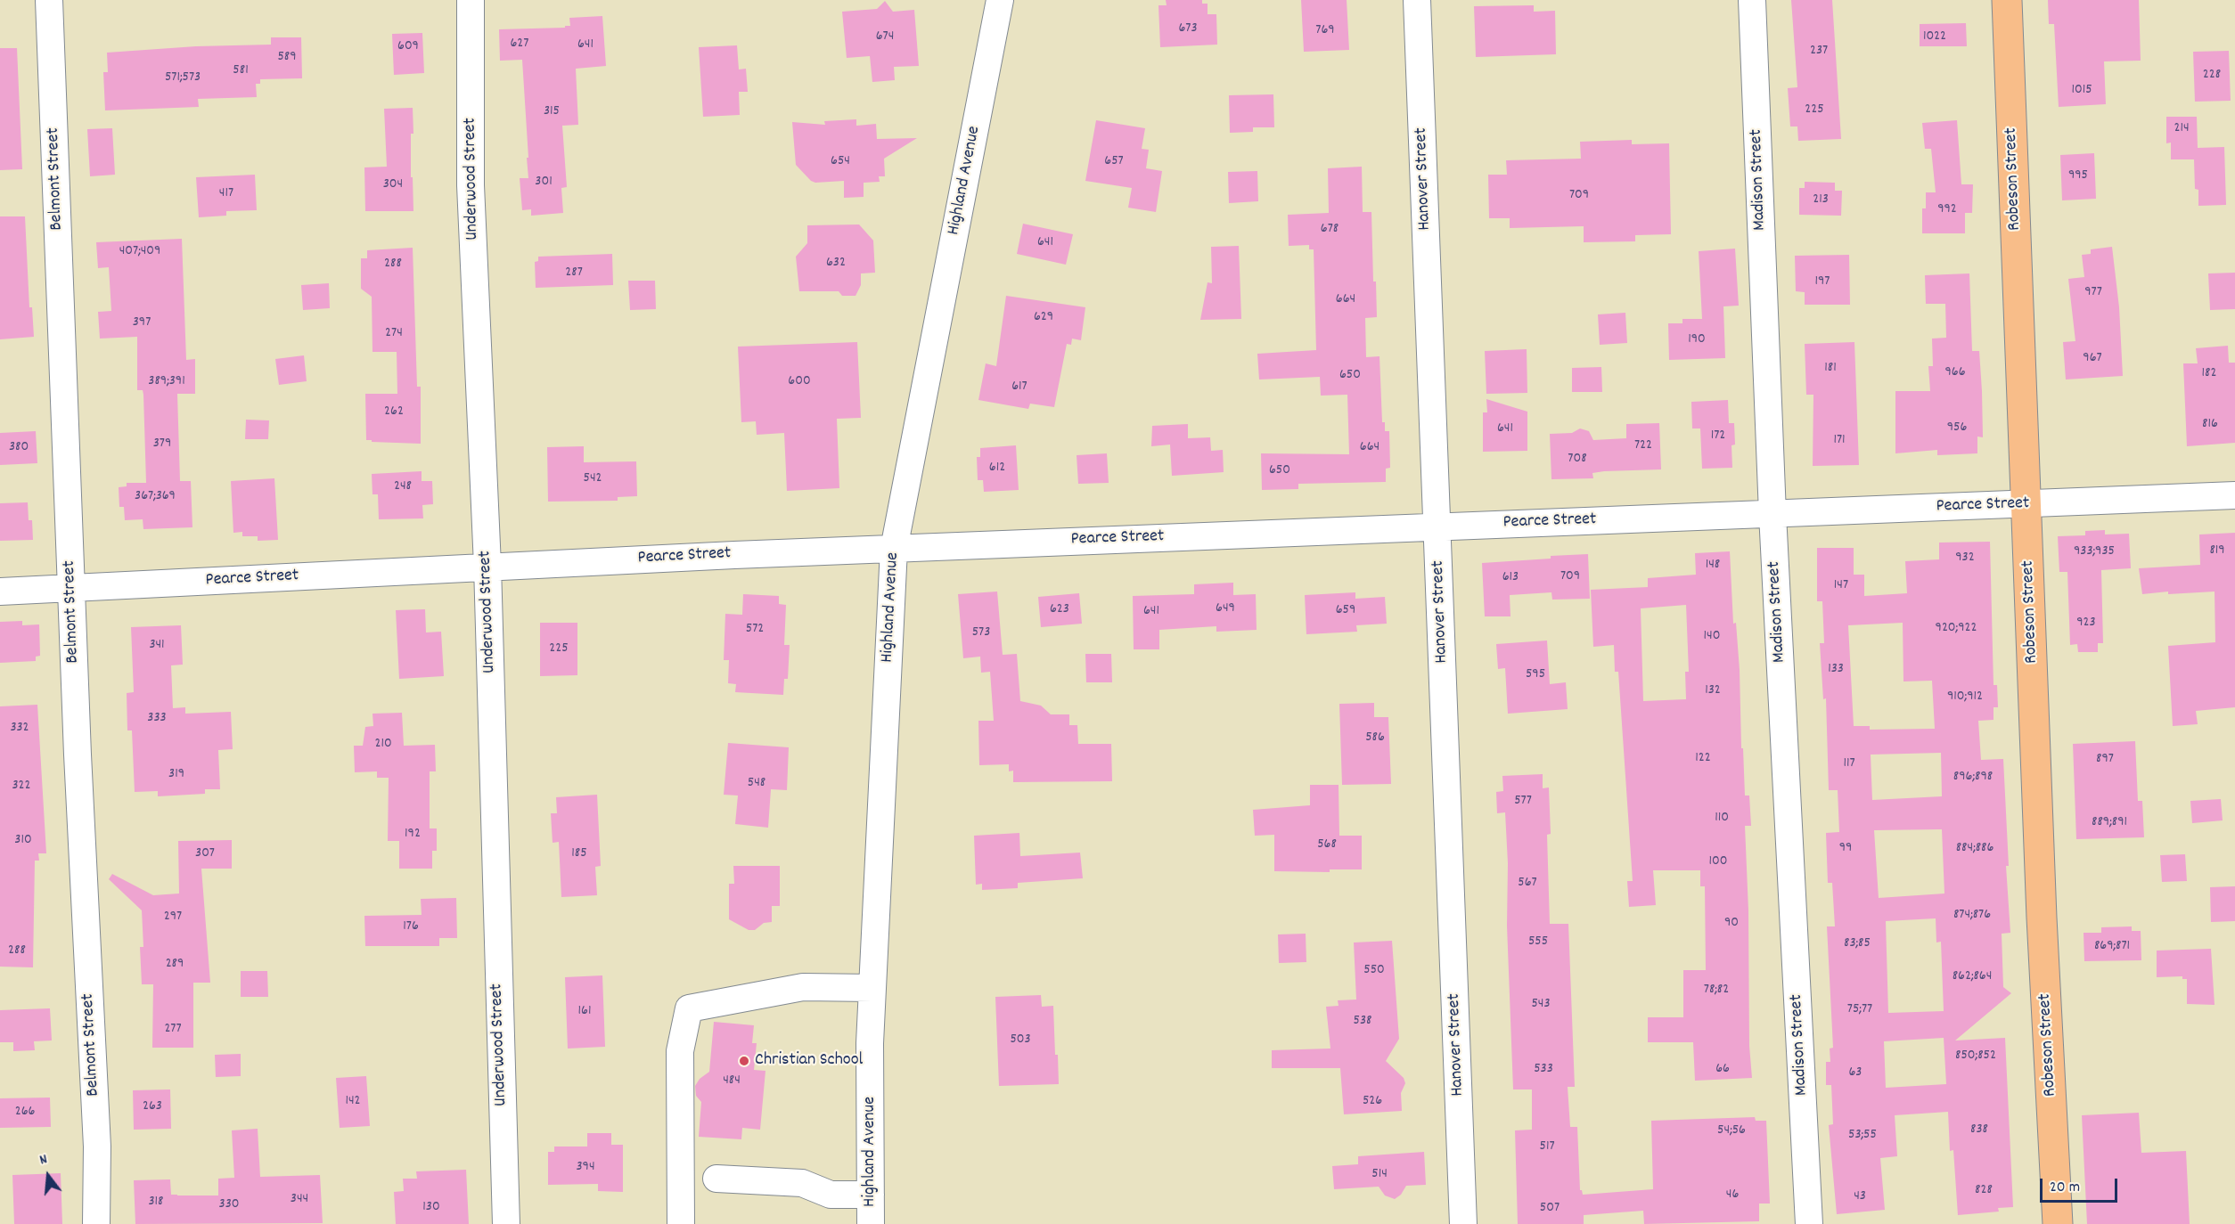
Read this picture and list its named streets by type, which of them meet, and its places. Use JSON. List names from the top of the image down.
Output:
{
  "streets": {
    "main road": ["Robeson Street"],
    "street": [
      "Belmont Street",
      "Underwood Street",
      "Hanover Street",
      "Madison Street",
      "Highland Avenue",
      "Pearce Street"
    ]
  },
  "crossings": [
    ["Belmont Street", "Pearce Street"],
    ["Underwood Street", "Pearce Street"],
    ["Hanover Street", "Pearce Street"],
    ["Robeson Street", "Pearce Street"],
    ["Madison Street", "Pearce Street"],
    ["Highland Avenue", "Pearce Street"]
  ],
  "places": ["Christian School"],
  "house_numbers": [
    "673",
    "769",
    "674",
    "1022",
    "627",
    "641",
    "609",
    "237",
    "589",
    "581",
    "228",
    "571;573",
    "1015",
    "225",
    "315",
    "214",
    "654",
    "657",
    "995",
    "301",
    "304",
    "417",
    "709",
    "213",
    "992",
    "678",
    "641",
    "407;409",
    "632",
    "288",
    "287",
    "197",
    "977",
    "664",
    "629",
    "397",
    "274",
    "190",
    "967",
    "181",
    "966",
    "182",
    "650",
    "389;391",
    "600",
    "617",
    "262",
    "816",
    "956",
    "641",
    "172",
    "171",
    "379",
    "722",
    "380",
    "664",
    "708",
    "612",
    "650",
    "542",
    "248",
    "367;369",
    "819",
    "933;935",
    "932",
    "148",
    "709",
    "613",
    "147",
    "649",
    "623",
    "659",
    "641",
    "923",
    "920;922",
    "572",
    "573",
    "140",
    "341",
    "225",
    "133",
    "595",
    "132",
    "910;912",
    "333",
    "332",
    "586",
    "210",
    "122",
    "897",
    "117",
    "319",
    "896;898",
    "548",
    "322",
    "577",
    "110",
    "889;891",
    "192",
    "310",
    "568",
    "99",
    "884;886",
    "307",
    "185",
    "100",
    "567",
    "874;876",
    "297",
    "90",
    "176",
    "555",
    "83;85",
    "869;871",
    "288",
    "289",
    "550",
    "862;864",
    "78;82",
    "543",
    "75;77",
    "161",
    "538",
    "277",
    "503",
    "850;852",
    "533",
    "66",
    "63",
    "484",
    "142",
    "526",
    "263",
    "266",
    "838",
    "54;56",
    "53;55",
    "517",
    "394",
    "514",
    "828",
    "46",
    "43",
    "344",
    "318",
    "330",
    "130",
    "507"
  ],
  "scale_bar": "20 m",
  "north": "top"
}
